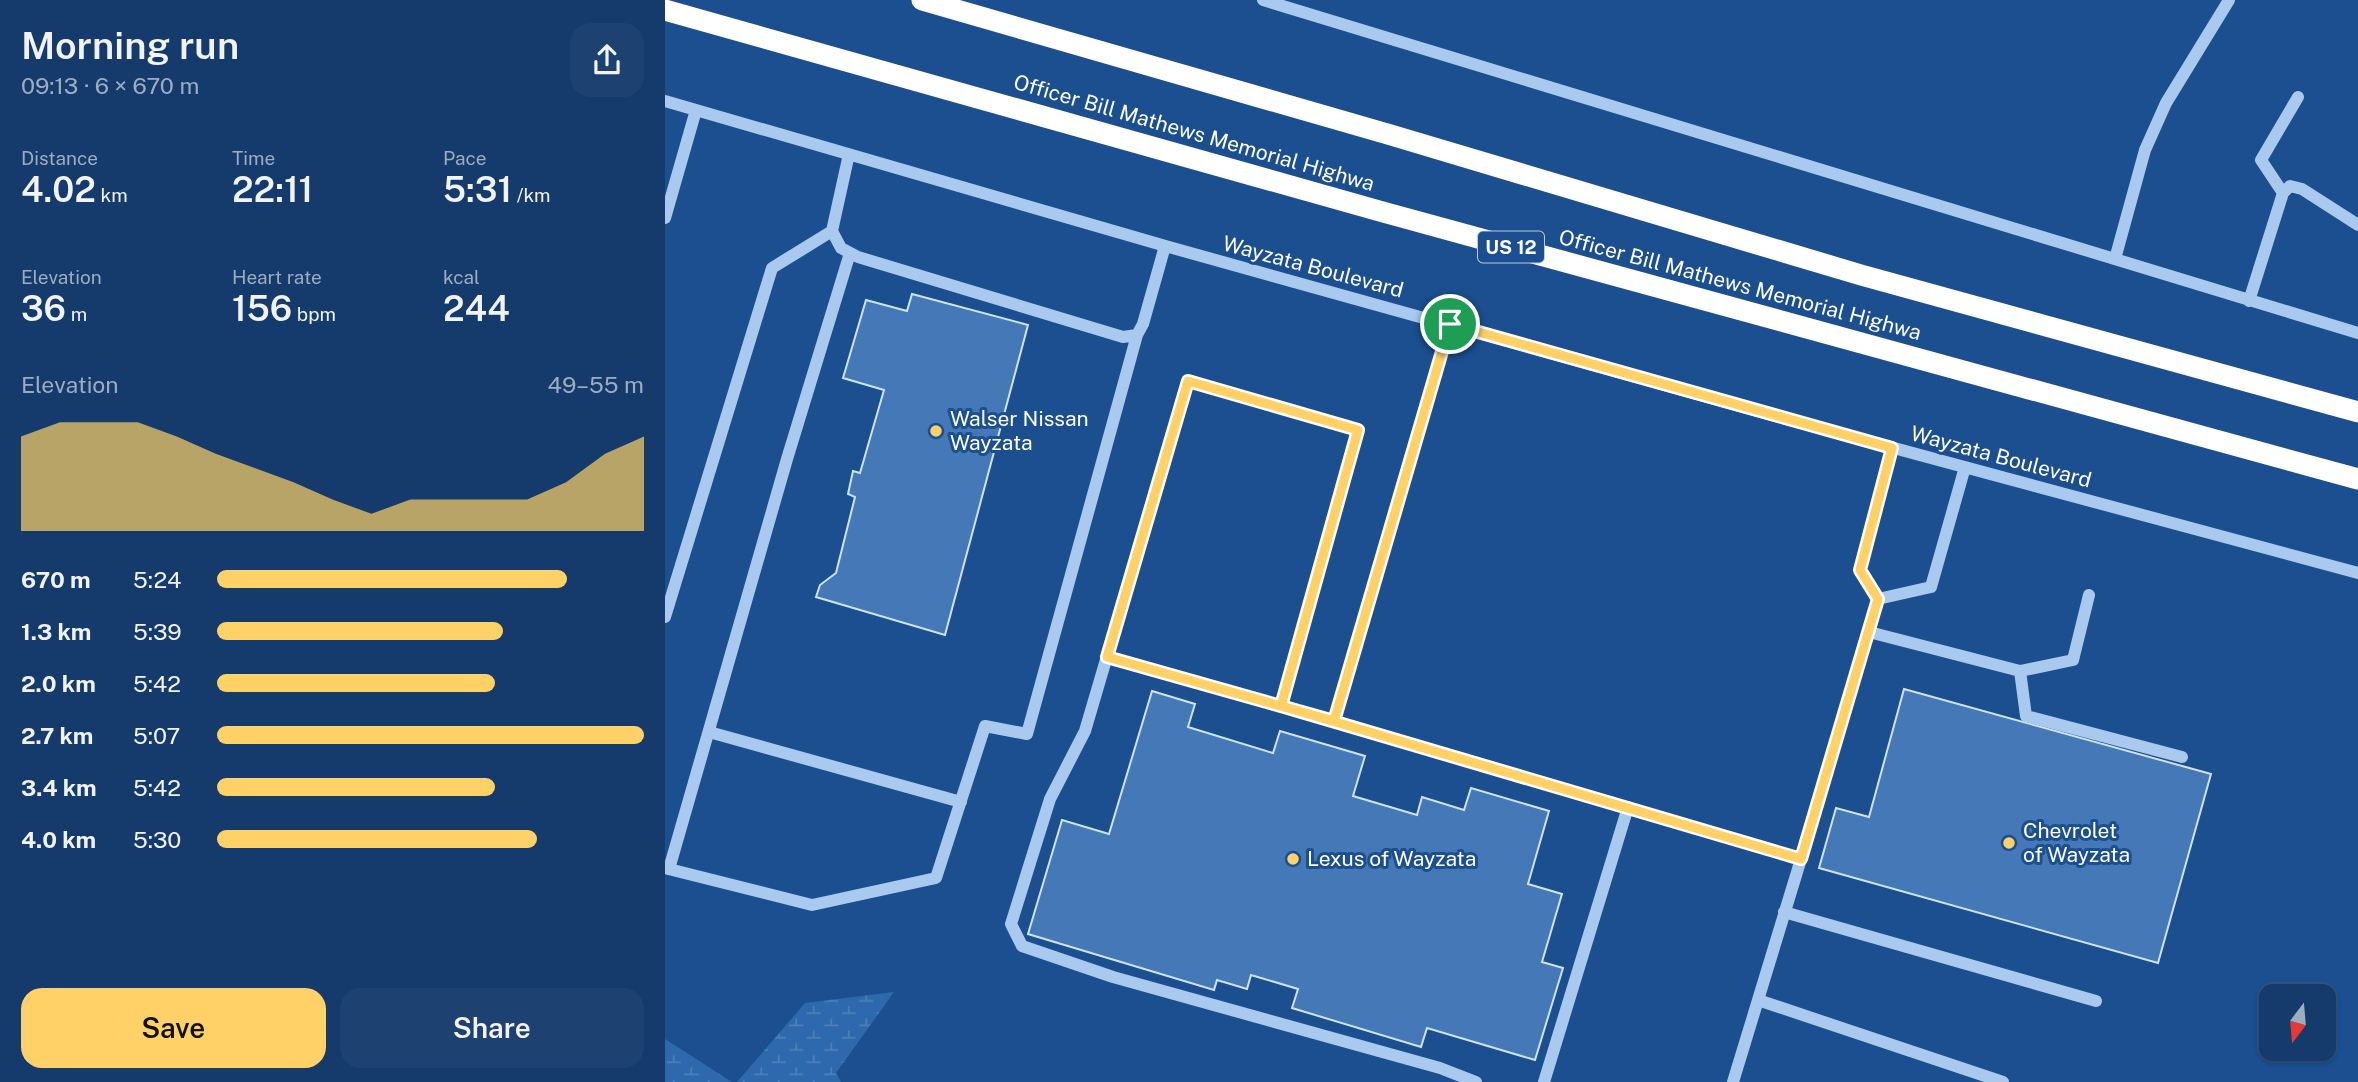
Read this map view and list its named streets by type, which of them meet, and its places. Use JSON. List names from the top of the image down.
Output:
{
  "streets": {
    "highway": ["Officer Bill Mathews Memorial Highwa", "US 12"],
    "street": ["Wayzata Boulevard"]
  },
  "places": ["Walser Nissan Wayzata", "Chevrolet of Wayzata", "Lexus of Wayzata"],
  "north": "bottom",
  "page": {
    "heading": ["Morning run", "09:13 · 6 × 670 m"],
    "stats": [
      ["Distance", "4.02 km"],
      ["Time", "22:11"],
      ["Pace", "5:31 /km"],
      ["Elevation", "36 m"],
      ["Heart rate", "156 bpm"],
      ["kcal", "244"]
    ],
    "chart": ["Elevation", "49–55 m"],
    "list": [
      {
        "name": "670 m",
        "note": "5:24"
      },
      {
        "name": "1.3 km",
        "note": "5:39"
      },
      {
        "name": "2.0 km",
        "note": "5:42"
      },
      {
        "name": "2.7 km",
        "note": "5:07"
      },
      {
        "name": "3.4 km",
        "note": "5:42"
      },
      {
        "name": "4.0 km",
        "note": "5:30"
      }
    ],
    "buttons": ["Save", "Share"]
  }
}
